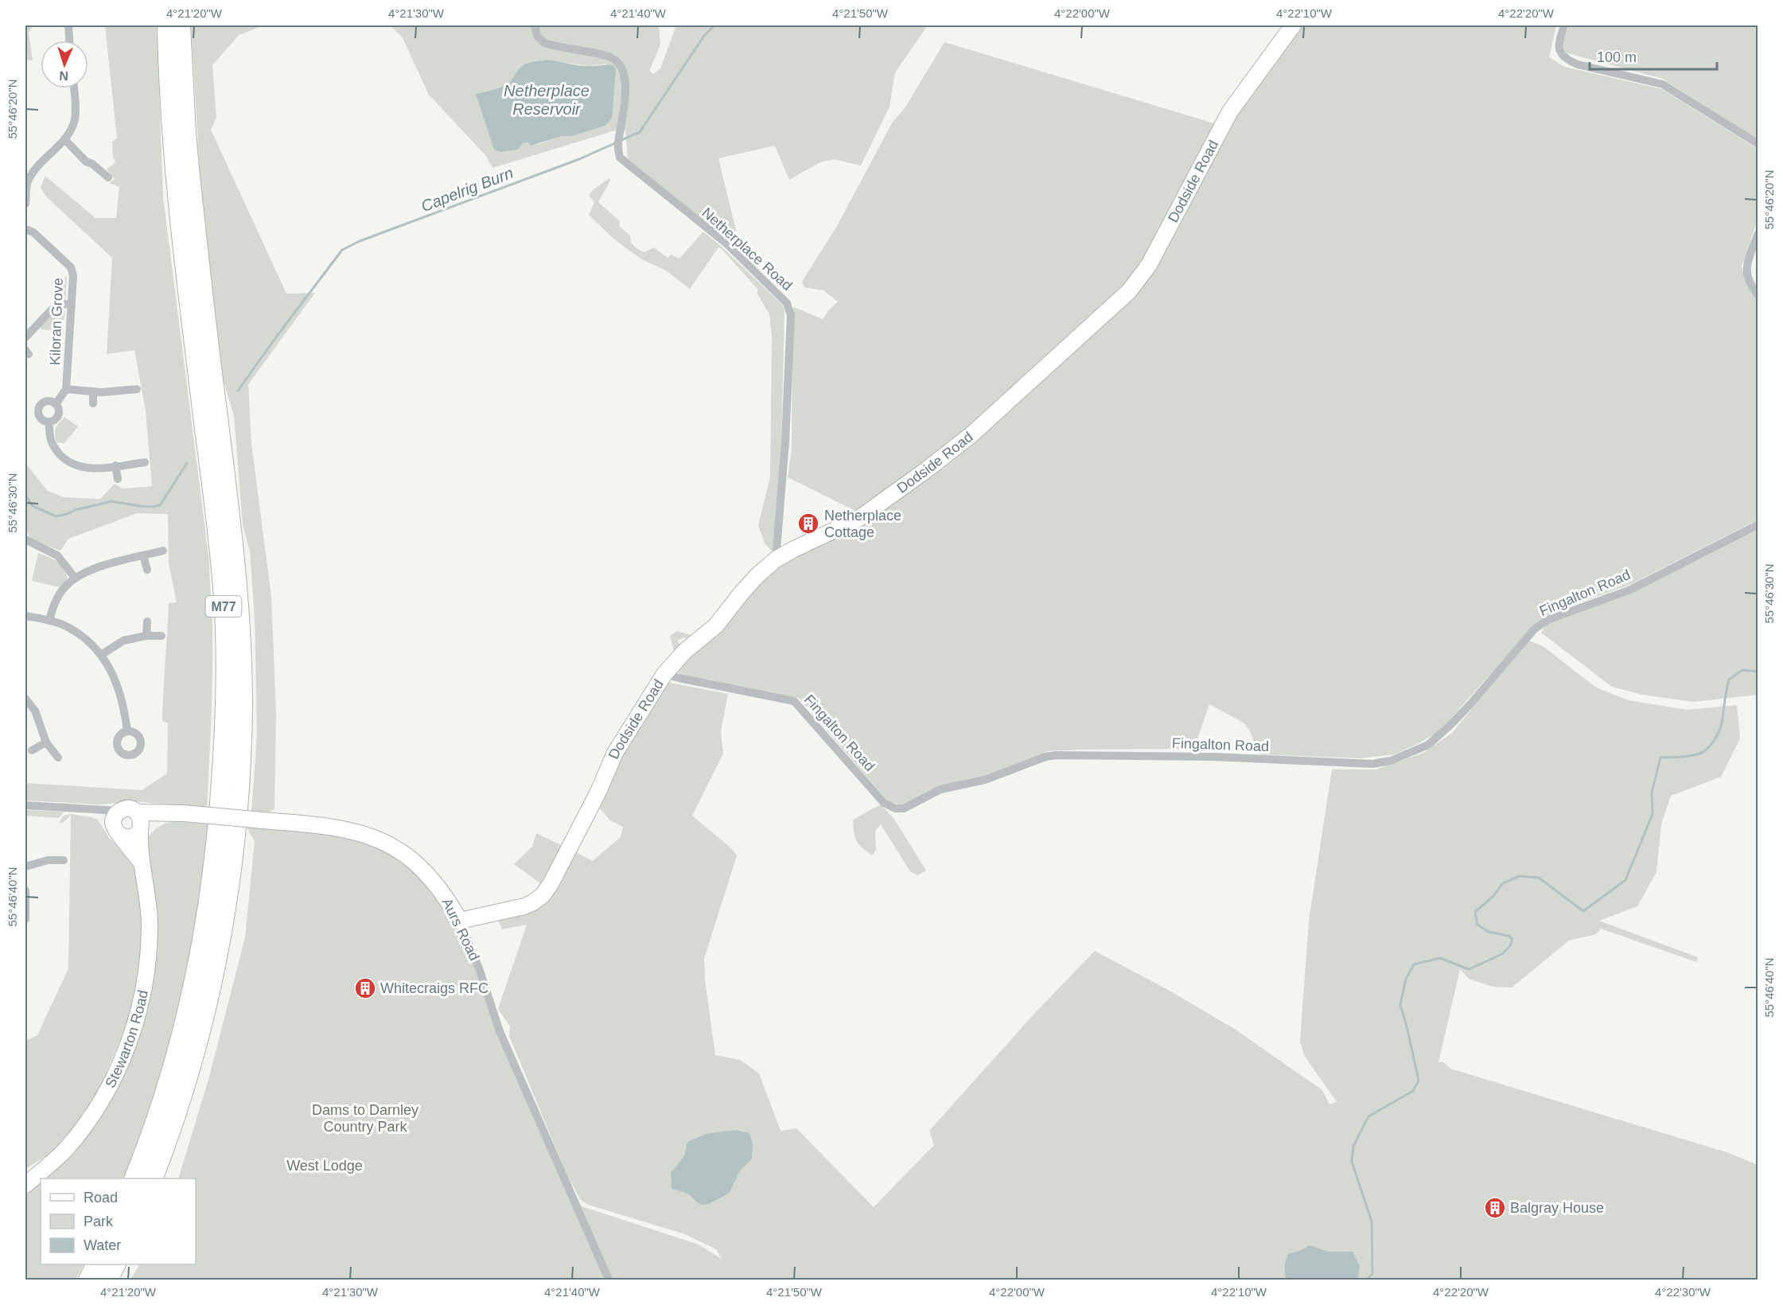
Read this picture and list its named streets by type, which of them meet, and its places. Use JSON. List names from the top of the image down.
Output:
{
  "streets": {
    "highway": ["M77"],
    "main road": ["Dodside Road", "Aurs Road", "Stewarton Road"],
    "street": ["Netherplace Road", "Kiloran Grove", "Fingalton Road"]
  },
  "crossings": [
    ["Dodside Road", "Netherplace Road"],
    ["Dodside Road", "Fingalton Road"],
    ["Dodside Road", "Aurs Road"],
    ["Aurs Road", "Stewarton Road"]
  ],
  "water": ["Netherplace Reservoir", "Capelrig Burn"],
  "parks": ["Dams to Darnley Country Park", "West Lodge"],
  "places": {
    "building": ["Netherplace Cottage", "Whitecraigs RFC", "Balgray House"]
  },
  "legend": ["Road", "Park", "Water"],
  "scale_bar": "100 m",
  "north": "bottom",
  "coordinates": [
    "4°21'20\"W",
    "4°21'30\"W",
    "4°21'40\"W",
    "4°21'50\"W",
    "4°22'00\"W",
    "4°22'10\"W",
    "4°22'20\"W",
    "55°46'20\"N",
    "55°46'30\"N",
    "55°46'40\"N",
    "4°22'30\"W"
  ]
}
